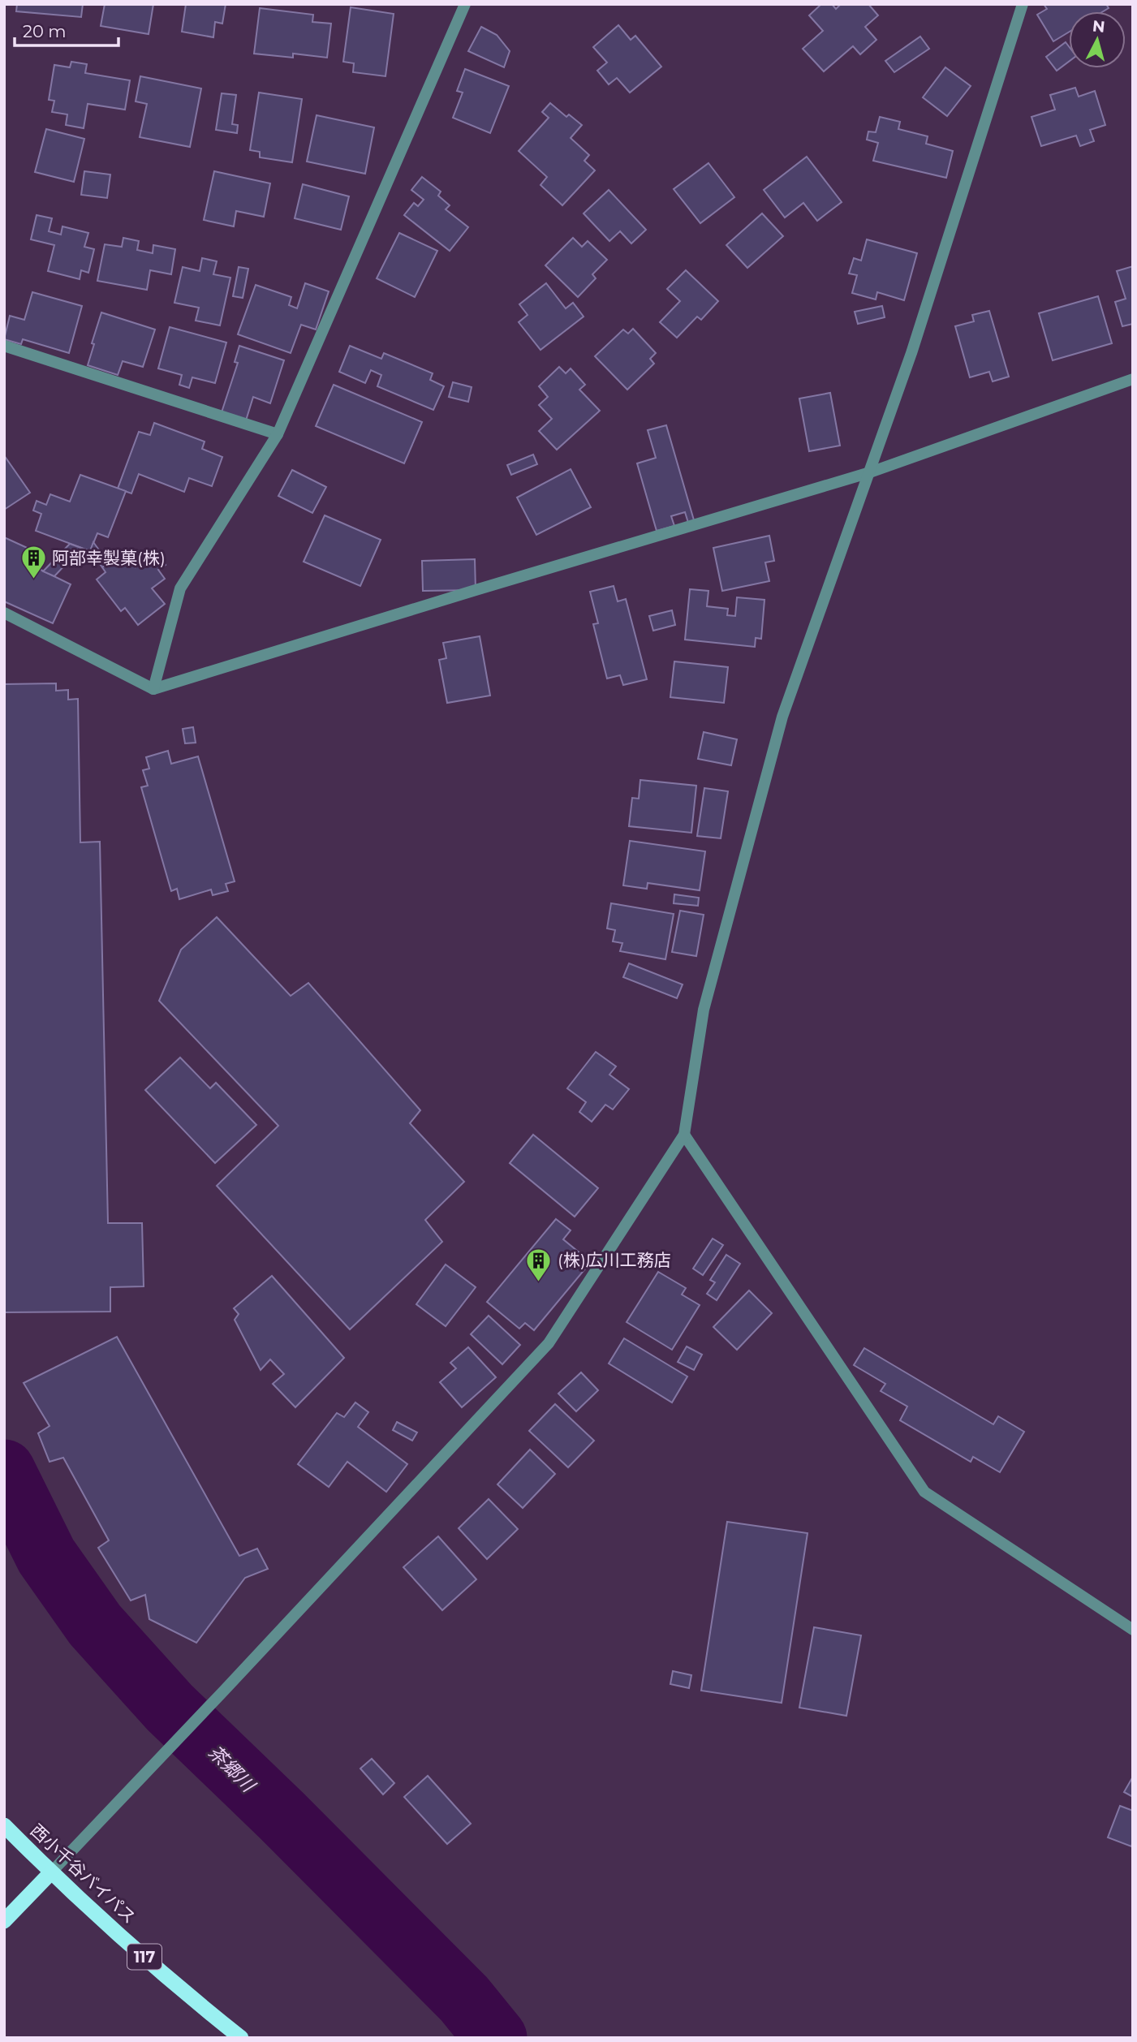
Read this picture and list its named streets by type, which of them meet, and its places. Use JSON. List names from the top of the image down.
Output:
{
  "streets": {
    "highway": ["西小千谷バイパス", "117"]
  },
  "water": ["茶郷川"],
  "places": {
    "building": ["阿部幸製菓(株)", "(株)広川工務店"]
  },
  "scale_bar": "20 m",
  "north": "top"
}
